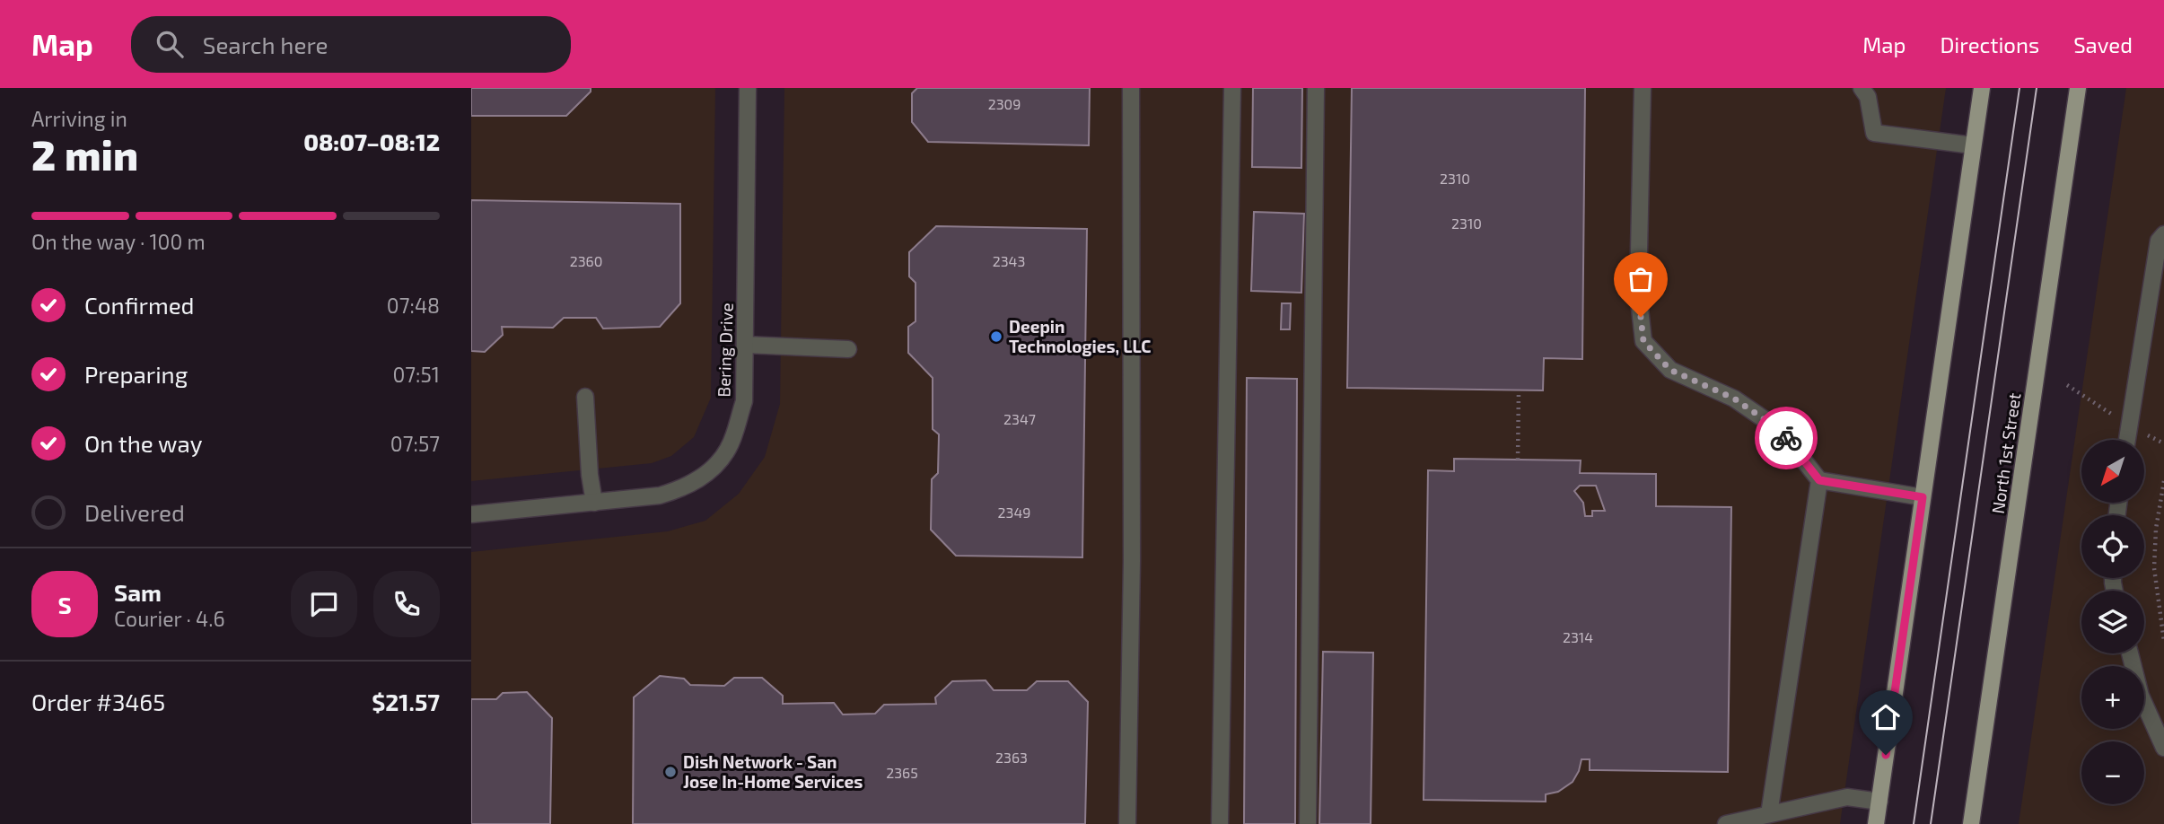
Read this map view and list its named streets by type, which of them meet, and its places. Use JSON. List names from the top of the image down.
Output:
{
  "streets": {
    "main road": ["North 1st Street"],
    "street": ["Bering Drive"]
  },
  "places": ["Deepin Technologies, LLC", "Dish Network - San Jose In-Home Services"],
  "house_numbers": [
    "2309",
    "2310",
    "2310",
    "2360",
    "2343",
    "2347",
    "2349",
    "2314",
    "2363",
    "2365"
  ],
  "north": "bottom left",
  "page": {
    "header": "Map",
    "search": "Search here",
    "nav": ["Map", "Directions", "Saved"],
    "heading": ["2 min", "Arriving in", "08:07–08:12"],
    "panel": [
      "Sam",
      "Courier · 4.6",
      "Order #3465",
      "$21.57"
    ],
    "bar": "On the way · 100 m",
    "list": [
      ["Confirmed", "07:48"],
      ["Preparing", "07:51"],
      ["On the way", "07:57"],
      "Delivered"
    ],
    "map_buttons": ["+", "−"],
    "round": "S"
  }
}
